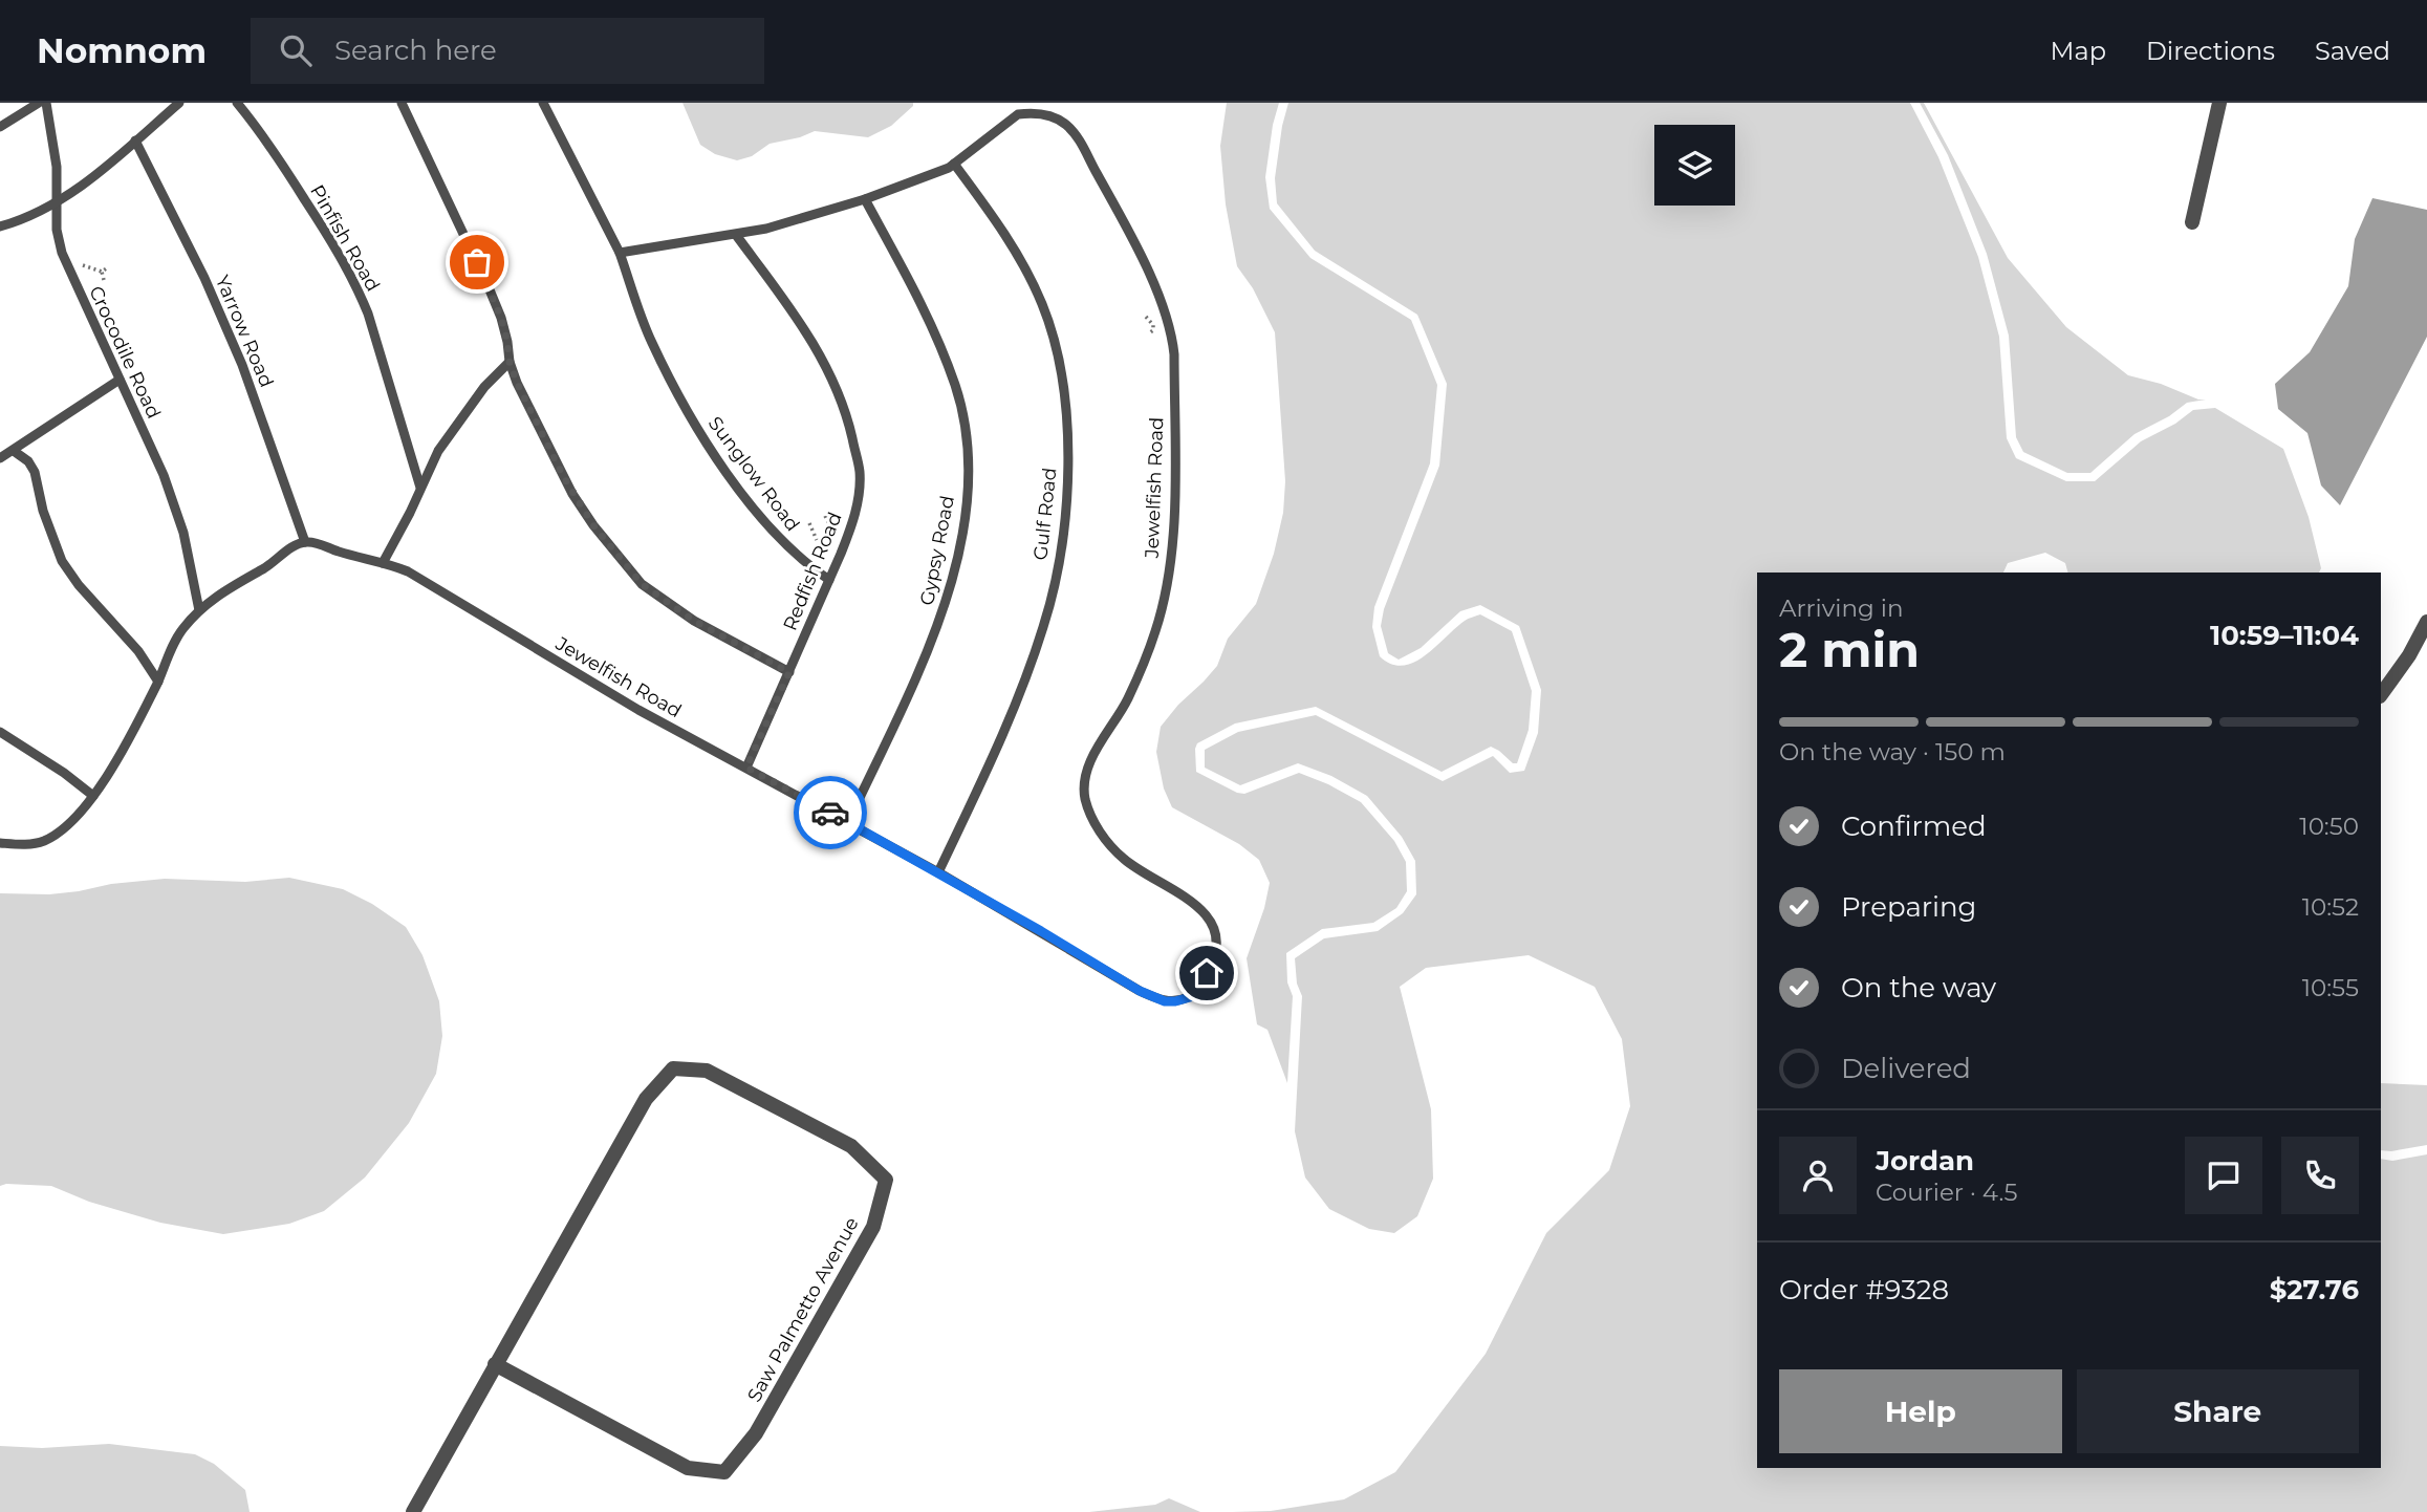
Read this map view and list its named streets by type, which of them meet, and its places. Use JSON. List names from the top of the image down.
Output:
{
  "streets": {
    "street": ["Saw Palmetto Avenue"],
    "lane": [
      "Pinfish Road",
      "Yarrow Road",
      "Crocodile Road",
      "Sunglow Road",
      "Jewelfish Road",
      "Gulf Road",
      "Gypsy Road",
      "Redfish Road"
    ]
  },
  "crossings": [
    ["Yarrow Road", "Jewelfish Road"],
    ["Sunglow Road", "Redfish Road"],
    ["Jewelfish Road", "Gulf Road"],
    ["Jewelfish Road", "Gypsy Road"],
    ["Jewelfish Road", "Redfish Road"]
  ],
  "page": {
    "header": "Nomnom",
    "search": "Search here",
    "nav": ["Map", "Directions", "Saved"],
    "heading": ["2 min", "Arriving in", "10:59–11:04"],
    "panel": [
      "Jordan",
      "Courier · 4.5",
      "Order #9328",
      "$27.76"
    ],
    "bar": "On the way · 150 m",
    "list": [
      ["Confirmed", "10:50"],
      ["Preparing", "10:52"],
      ["On the way", "10:55"],
      "Delivered"
    ],
    "buttons": ["Help", "Share"]
  }
}
